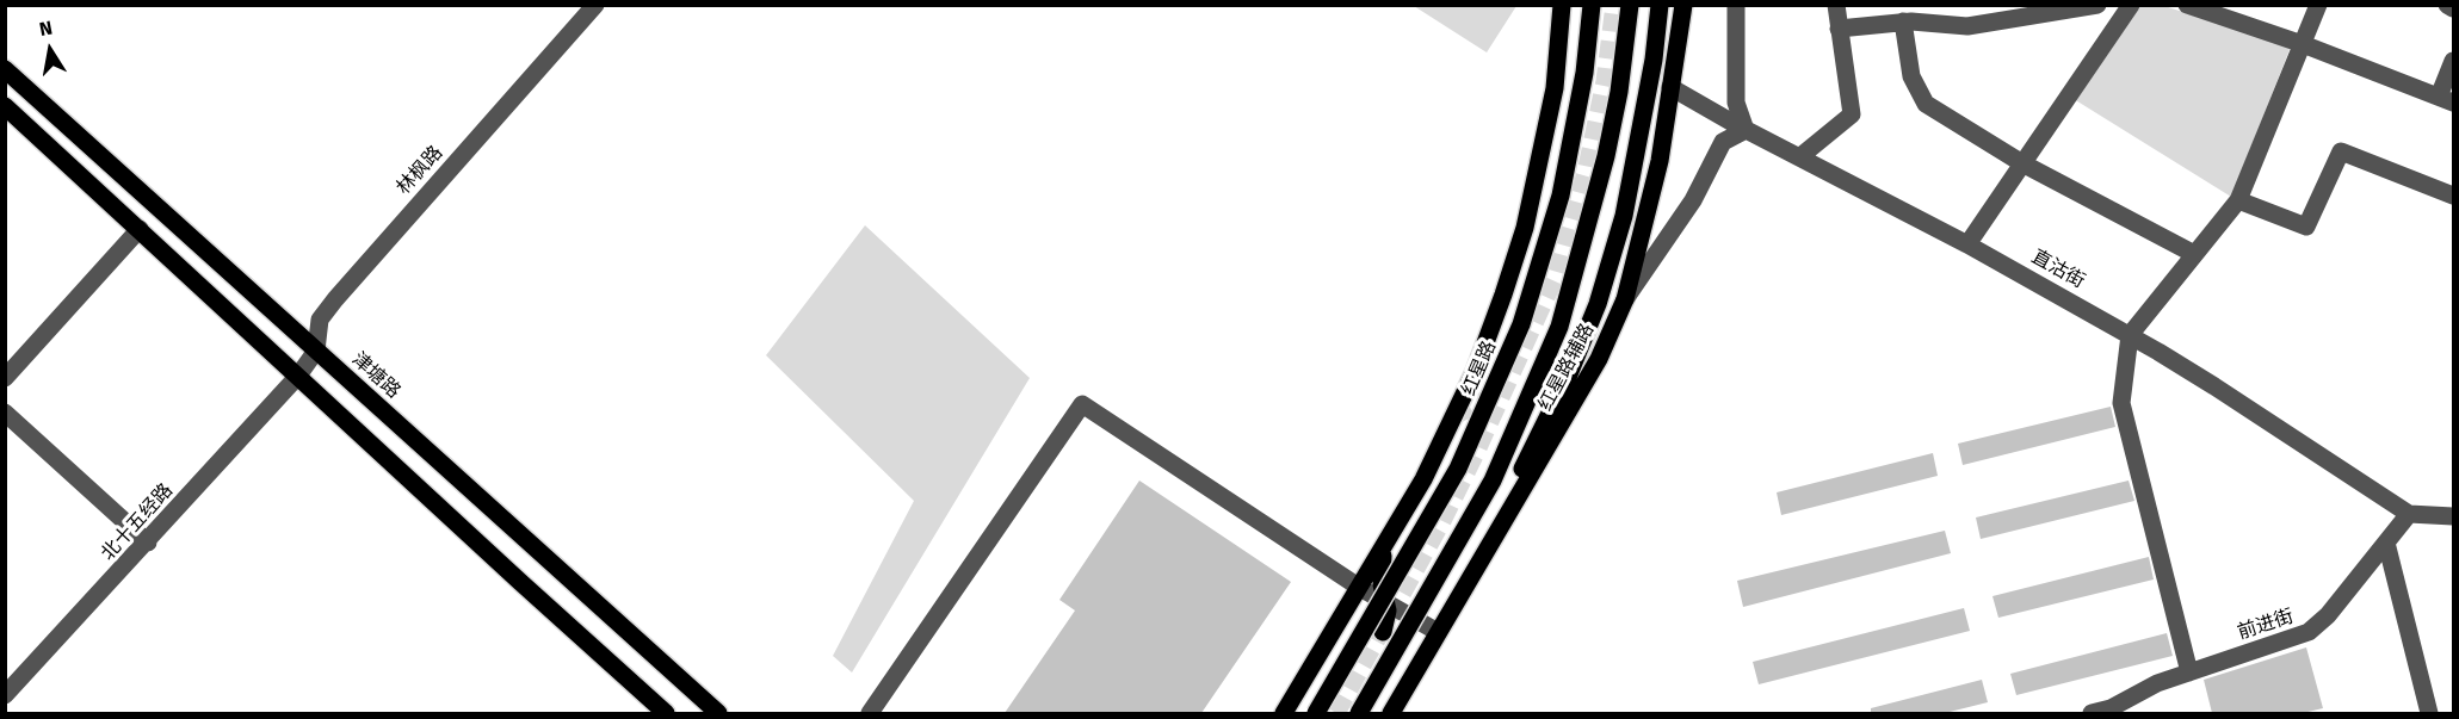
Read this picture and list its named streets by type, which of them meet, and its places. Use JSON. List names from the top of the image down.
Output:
{
  "streets": {
    "main road": ["红星路辅路", "红星路", "津塘路"],
    "street": [
      "林枫路",
      "直沽街",
      "北十五经路",
      "前进街"
    ]
  },
  "crossings": [
    ["林枫路", "津塘路"],
    ["林枫路", "北十五经路"],
    ["直沽街", "红星路辅路"],
    ["直沽街", "前进街"]
  ],
  "north": "top"
}
